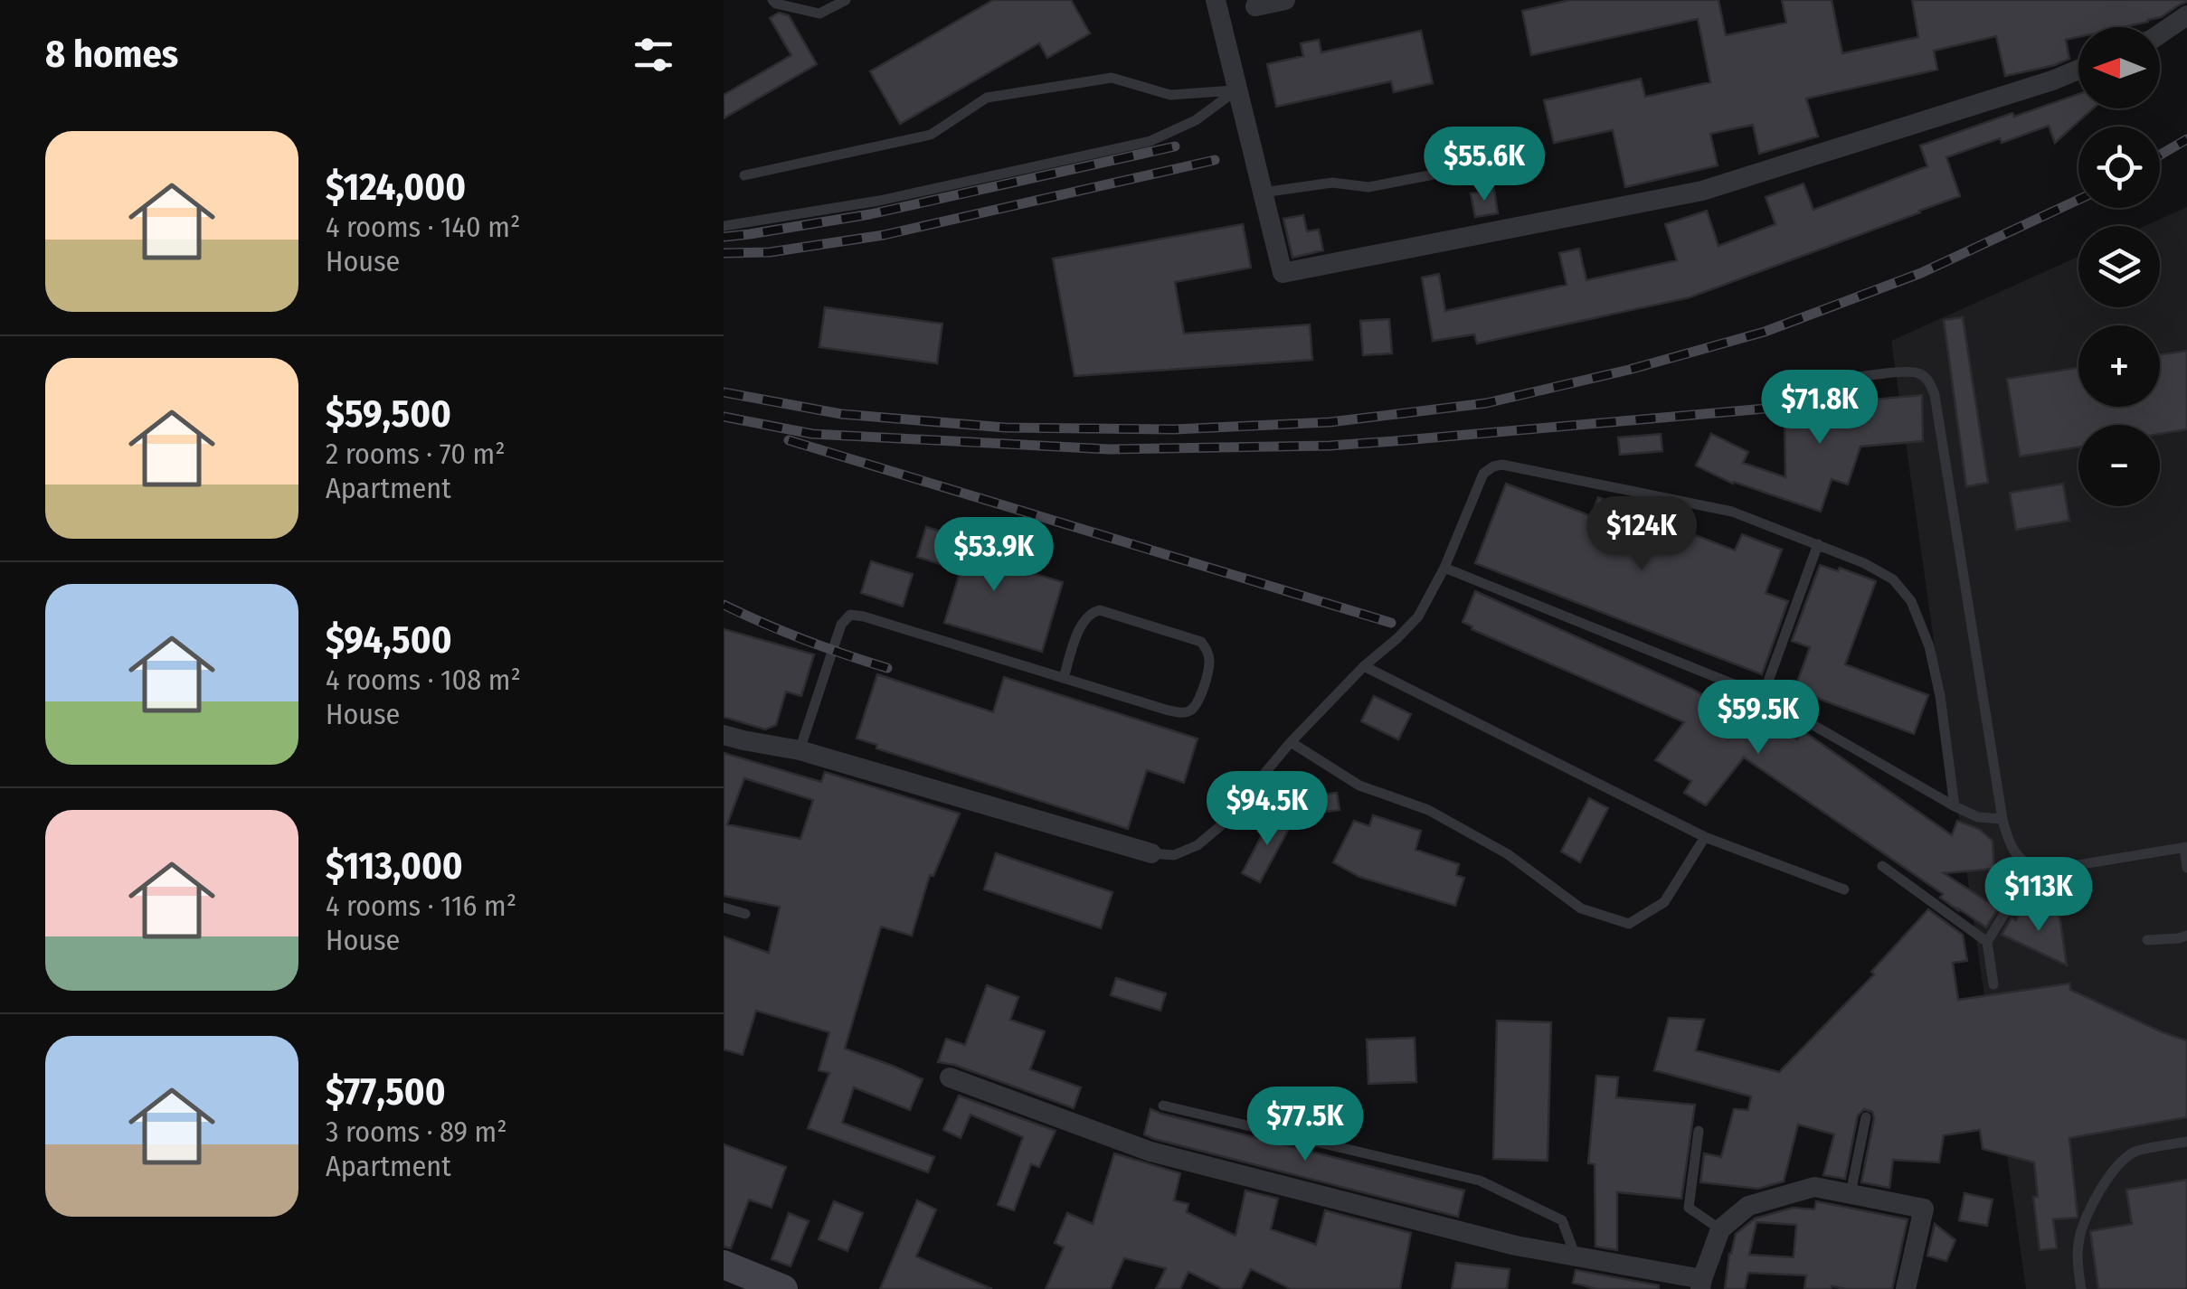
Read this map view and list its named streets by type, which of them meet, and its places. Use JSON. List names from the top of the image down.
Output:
{
  "north": "left",
  "page": {
    "heading": "8 homes",
    "map_buttons": ["+", "−"],
    "list": [
      {
        "name": "$124,000",
        "note": "4 rooms · 140 m² · House"
      },
      {
        "name": "$59,500",
        "note": "2 rooms · 70 m² · Apartment"
      },
      {
        "name": "$94,500",
        "note": "4 rooms · 108 m² · House"
      },
      {
        "name": "$113,000",
        "note": "4 rooms · 116 m² · House"
      },
      {
        "name": "$77,500",
        "note": "3 rooms · 89 m² · Apartment"
      }
    ],
    "price": [
      "$55.6K",
      "$71.8K",
      "$124K",
      "$53.9K",
      "$59.5K",
      "$94.5K",
      "$113K",
      "$77.5K"
    ]
  }
}
